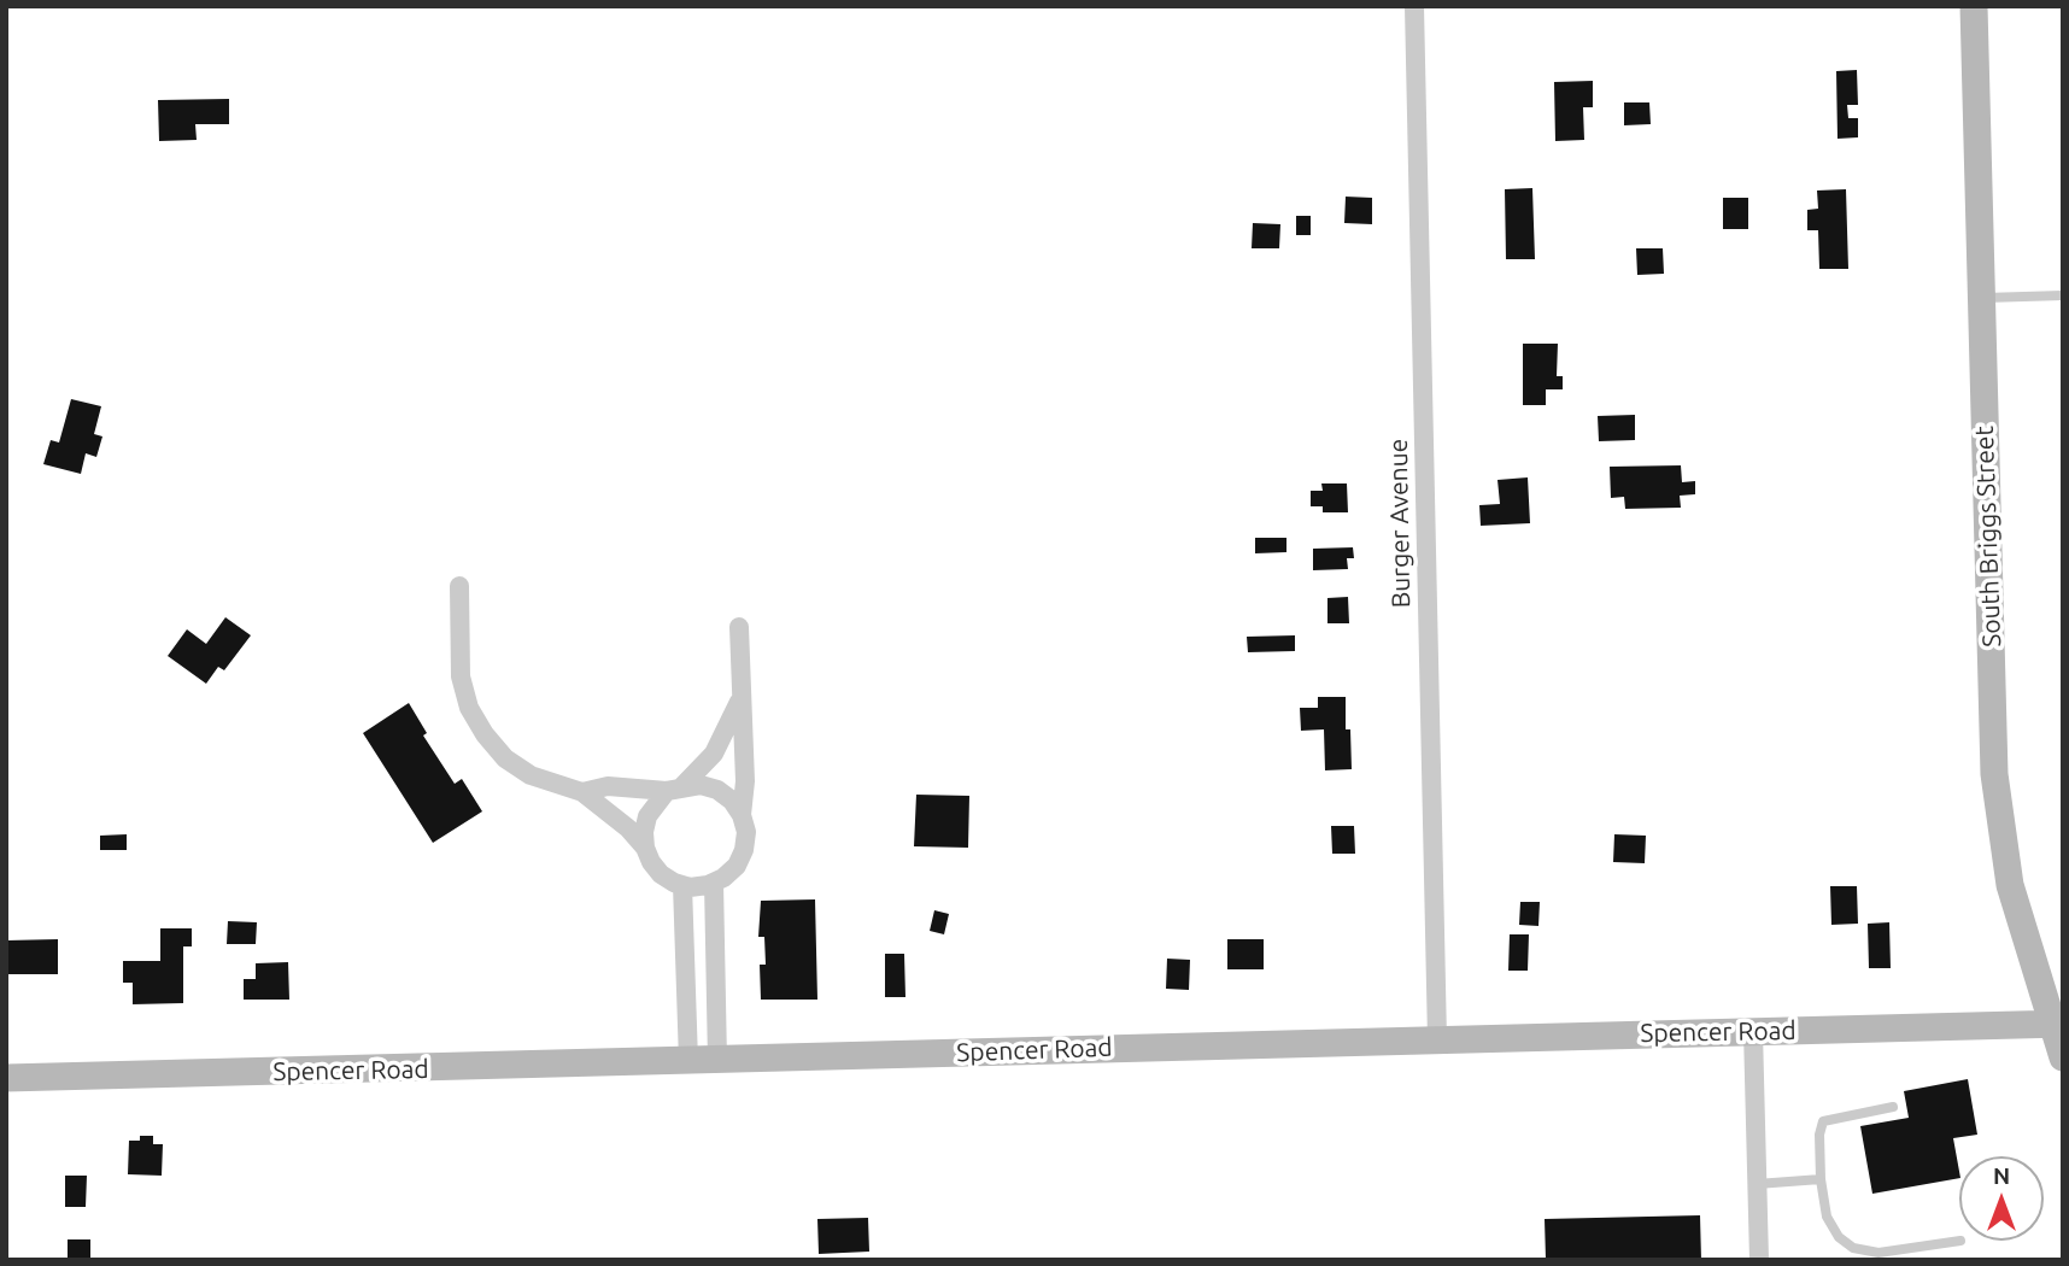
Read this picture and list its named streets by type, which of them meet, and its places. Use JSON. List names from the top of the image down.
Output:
{
  "streets": {
    "street": ["Burger Avenue", "South Briggs Street", "Spencer Road"]
  },
  "crossings": [
    ["Burger Avenue", "Spencer Road"],
    ["South Briggs Street", "Spencer Road"]
  ],
  "north": "top"
}
